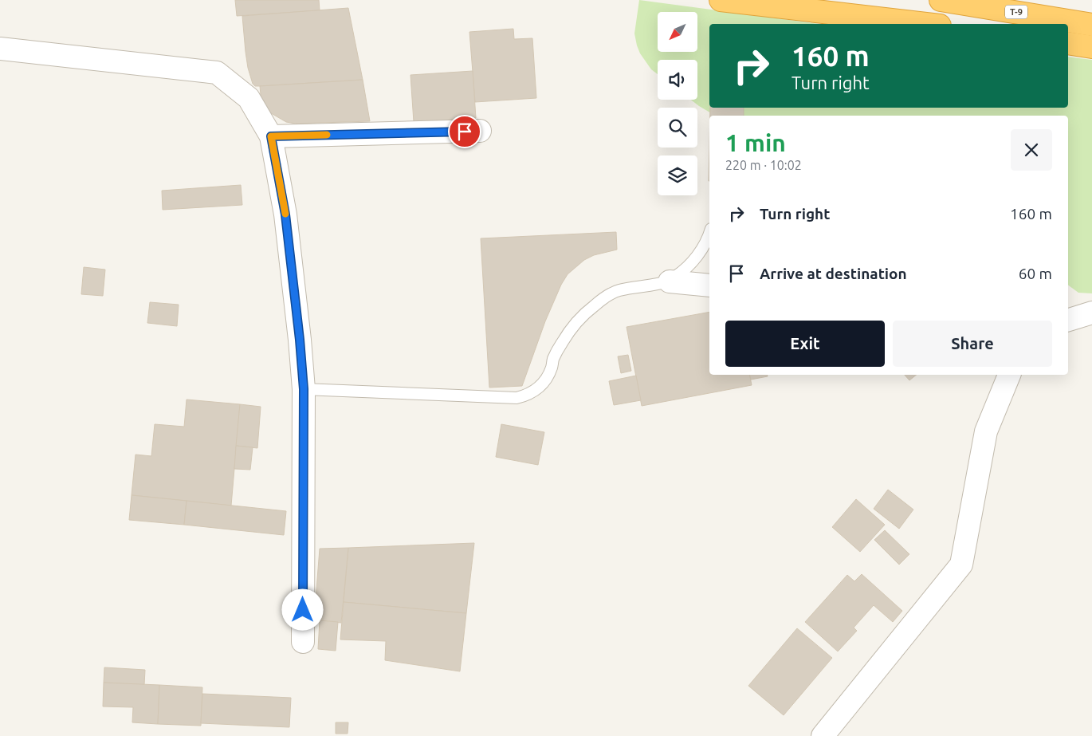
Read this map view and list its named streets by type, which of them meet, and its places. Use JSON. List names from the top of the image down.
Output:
{
  "streets": {
    "highway": ["T-9"]
  },
  "north": "bottom left",
  "page": {
    "turn": ["160 m", "Turn right"],
    "heading": ["1 min", "220 m · 10:02"],
    "list": [
      {
        "name": "Turn right",
        "value": "160 m"
      },
      {
        "name": "Arrive at destination",
        "value": "60 m"
      }
    ],
    "buttons": ["Exit", "Share"]
  }
}
